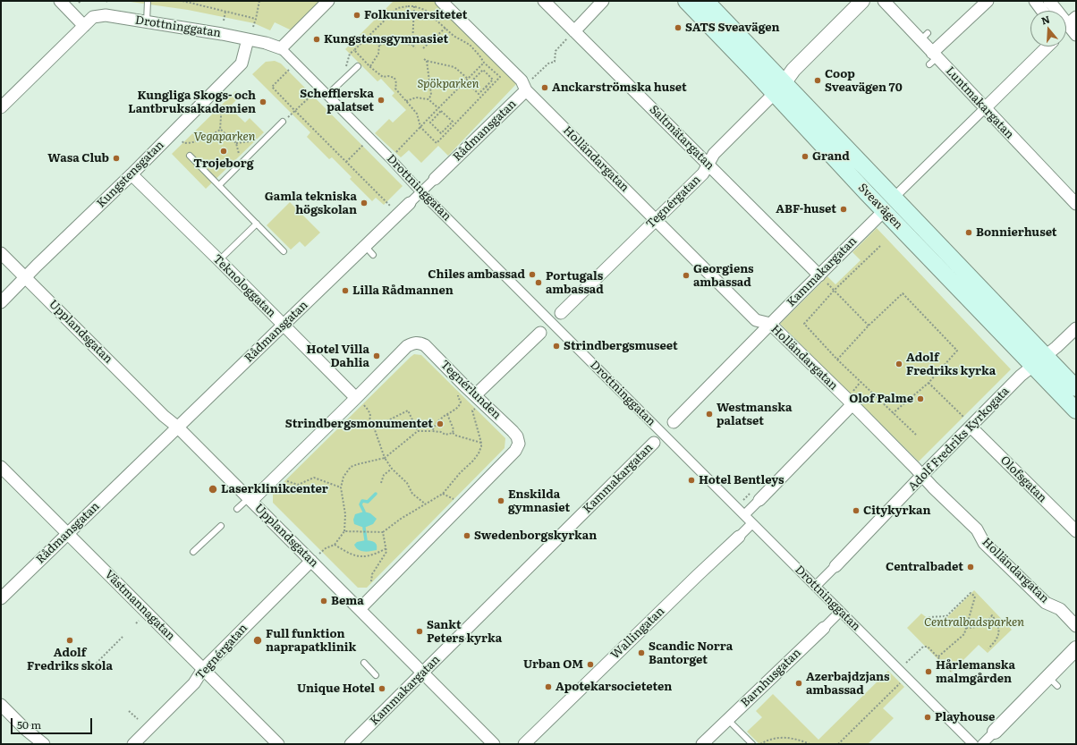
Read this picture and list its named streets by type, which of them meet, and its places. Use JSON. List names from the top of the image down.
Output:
{
  "streets": {
    "main road": ["Sveavägen"],
    "street": [
      "Drottninggatan",
      "Luntmakargatan",
      "Rådmansgatan",
      "Saltmätargatan",
      "Holländargatan",
      "Kungstensgatan",
      "Tegnérgatan",
      "Kammakargatan",
      "Teknologgatan",
      "Upplandsgatan",
      "Tegnérlunden",
      "Adolf Fredriks Kyrkogata",
      "Olofsgatan",
      "Västmannagatan",
      "Wallingatan",
      "Barnhusgatan"
    ]
  },
  "crossings": [
    ["Drottninggatan", "Rådmansgatan"],
    ["Drottninggatan", "Kungstensgatan"],
    ["Drottninggatan", "Tegnérgatan"],
    ["Drottninggatan", "Kammakargatan"],
    ["Drottninggatan", "Adolf Fredriks Kyrkogata"],
    ["Drottninggatan", "Wallingatan"],
    ["Drottninggatan", "Barnhusgatan"],
    ["Rådmansgatan", "Saltmätargatan"],
    ["Rådmansgatan", "Holländargatan"],
    ["Rådmansgatan", "Teknologgatan"],
    ["Rådmansgatan", "Upplandsgatan"],
    ["Rådmansgatan", "Västmannagatan"],
    ["Saltmätargatan", "Tegnérgatan"],
    ["Saltmätargatan", "Kammakargatan"],
    ["Holländargatan", "Tegnérgatan"],
    ["Holländargatan", "Kammakargatan"],
    ["Holländargatan", "Adolf Fredriks Kyrkogata"],
    ["Kungstensgatan", "Teknologgatan"],
    ["Kungstensgatan", "Upplandsgatan"],
    ["Tegnérgatan", "Sveavägen"],
    ["Tegnérgatan", "Upplandsgatan"],
    ["Tegnérgatan", "Tegnérlunden"],
    ["Tegnérgatan", "Västmannagatan"],
    ["Sveavägen", "Kammakargatan"],
    ["Sveavägen", "Adolf Fredriks Kyrkogata"],
    ["Kammakargatan", "Upplandsgatan"],
    ["Teknologgatan", "Tegnérlunden"],
    ["Upplandsgatan", "Tegnérlunden"],
    ["Adolf Fredriks Kyrkogata", "Olofsgatan"]
  ],
  "parks": ["Spökparken", "Vegaparken", "Centralbadsparken"],
  "places": [
    "Folkuniversitetet",
    "SATS Sveavägen",
    "Kungstensgymnasiet",
    "Coop Sveavägen 70",
    "Anckarströmska huset",
    "Schefflerska palatset",
    "Kungliga Skogs- och Lantbruksakademien",
    "Trojeborg",
    "Grand",
    "Wasa Club",
    "Gamla tekniska högskolan",
    "ABF-huset",
    "Bonnierhuset",
    "Chiles ambassad",
    "Georgiens ambassad",
    "Portugals ambassad",
    "Lilla Rådmannen",
    "Strindbergsmuseet",
    "Hotel Villa Dahlia",
    "Adolf Fredriks kyrka",
    "Olof Palme",
    "Westmanska palatset",
    "Strindbergsmonumentet",
    "Hotel Bentleys",
    "Laserklinikcenter",
    "Enskilda gymnasiet",
    "Citykyrkan",
    "Swedenborgskyrkan",
    "Centralbadet",
    "Bema",
    "Sankt Peters kyrka",
    "Adolf Fredriks skola",
    "Full funktion naprapatklinik",
    "Scandic Norra Bantorget",
    "Urban OM",
    "Hårlemanska malmgården",
    "Azerbajdzjans ambassad",
    "Apotekarsocieteten",
    "Unique Hotel",
    "Playhouse"
  ],
  "scale_bar": "50 m",
  "north": "top"
}
